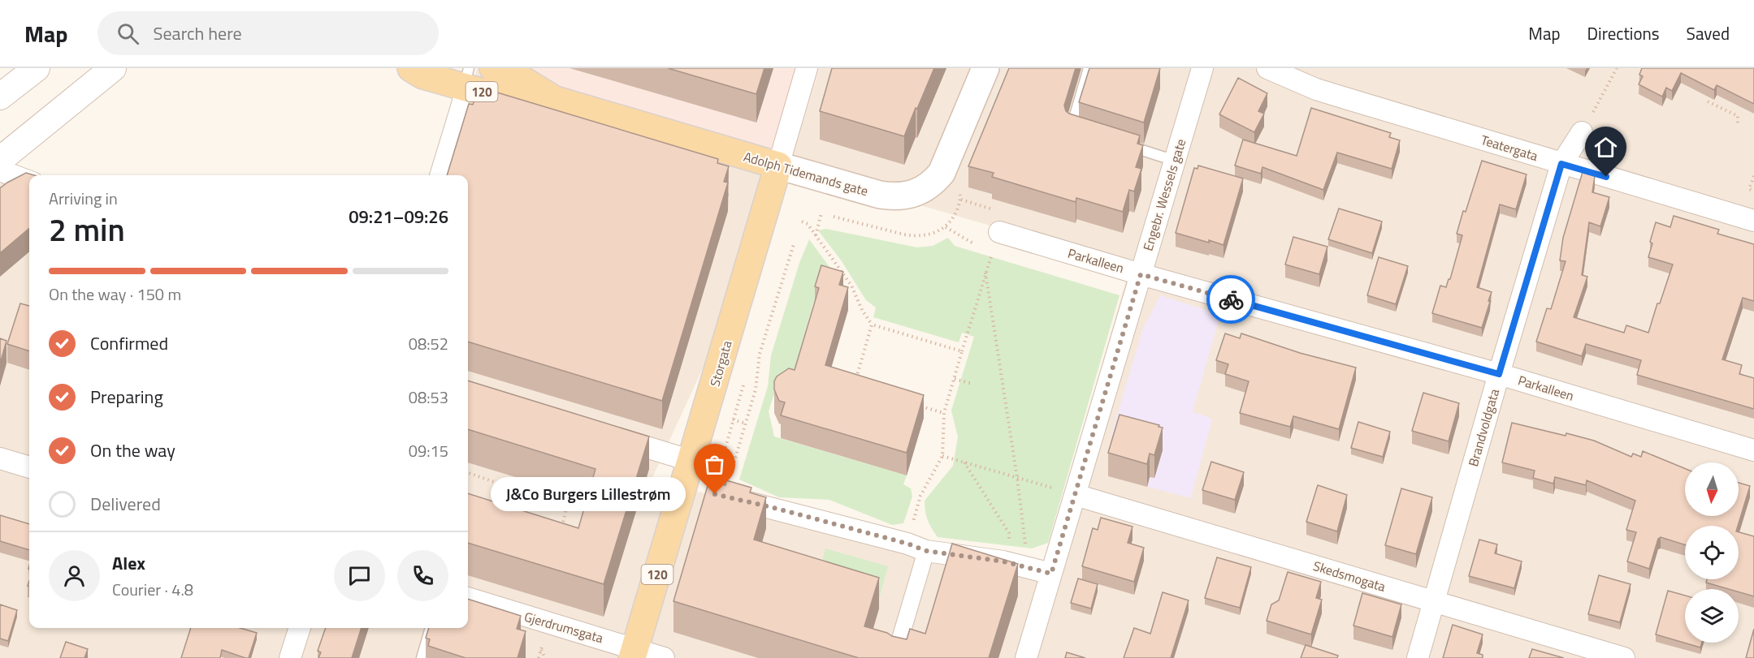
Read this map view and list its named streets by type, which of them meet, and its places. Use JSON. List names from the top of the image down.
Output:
{
  "streets": {
    "main road": ["120", "Adolph Tidemands gate", "Storgata"],
    "street": [
      "Teatergata",
      "Engebr. Wessels gate",
      "Parkalleen",
      "Brandvoldgata",
      "Skedsmogata",
      "Gjerdrumsgata"
    ]
  },
  "crossings": [
    ["Teatergata", "Brandvoldgata"],
    ["Adolph Tidemands gate", "Storgata"],
    ["Engebr. Wessels gate", "Parkalleen"],
    ["Engebr. Wessels gate", "Skedsmogata"],
    ["Parkalleen", "Brandvoldgata"],
    ["Storgata", "Gjerdrumsgata"],
    ["Brandvoldgata", "Skedsmogata"]
  ],
  "places": ["J&Co Burgers Lillestrøm"],
  "north": "bottom",
  "page": {
    "header": "Map",
    "search": "Search here",
    "nav": ["Map", "Directions", "Saved"],
    "heading": ["2 min", "Arriving in", "09:21–09:26"],
    "panel": ["Alex", "Courier · 4.8"],
    "bar": "On the way · 150 m",
    "list": [
      ["Confirmed", "08:52"],
      ["Preparing", "08:53"],
      ["On the way", "09:15"],
      "Delivered"
    ],
    "bubble": "J&Co Burgers Lillestrøm"
  }
}
